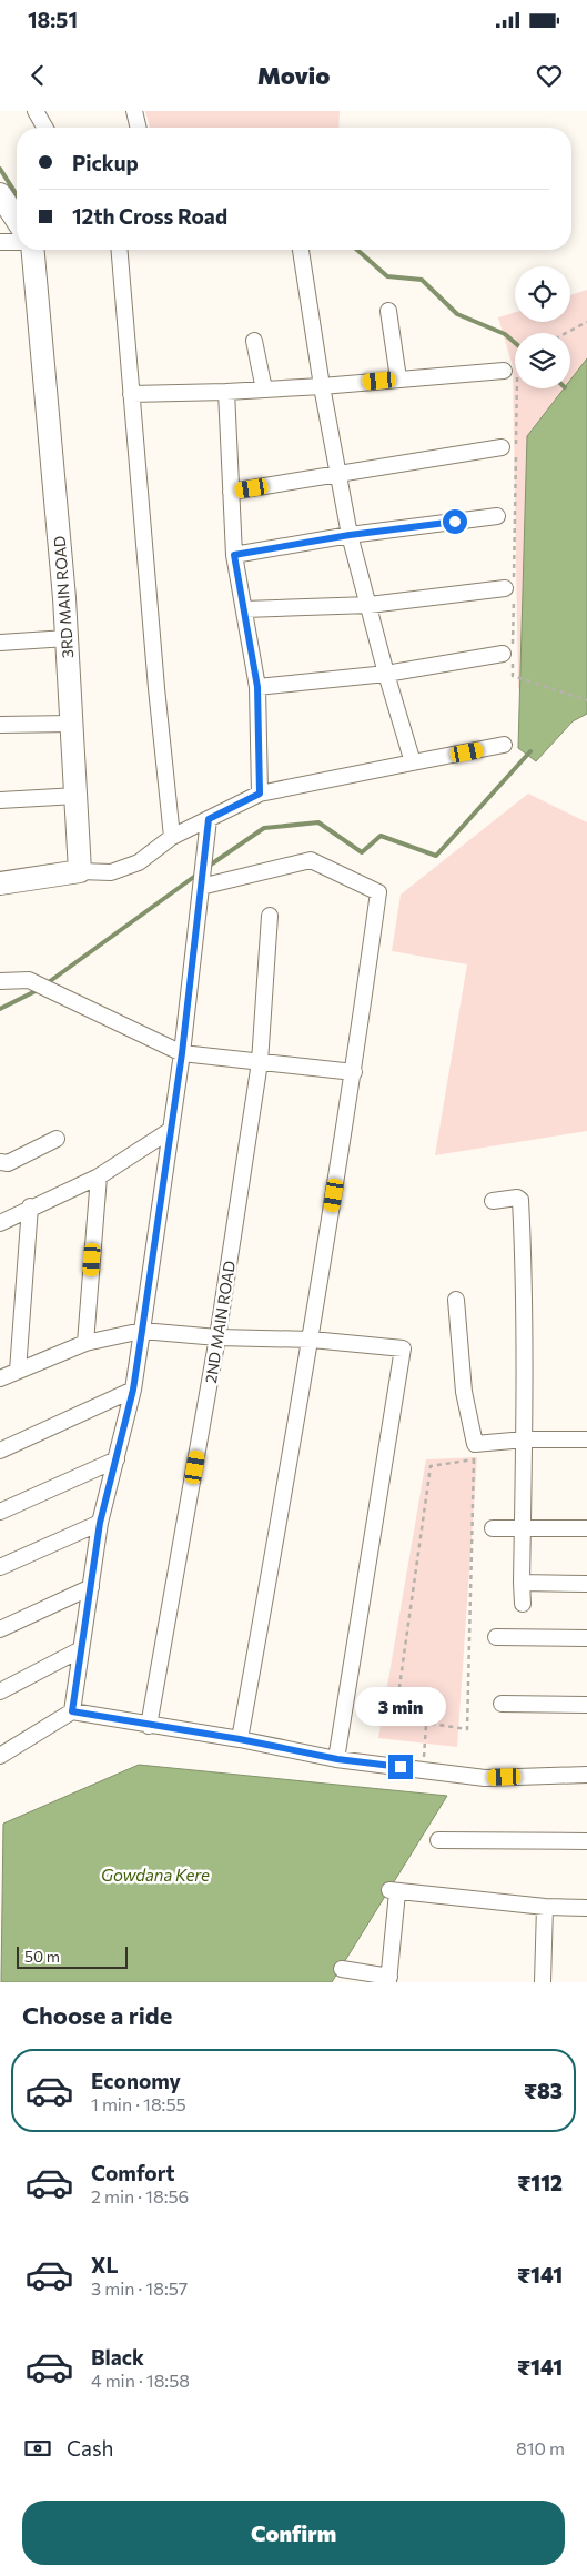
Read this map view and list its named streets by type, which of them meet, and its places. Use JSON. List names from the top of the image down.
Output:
{
  "streets": {
    "street": ["3RD MAIN ROAD", "2ND MAIN ROAD"]
  },
  "water": ["Gowdana Kere"],
  "scale_bar": "50 m",
  "page": {
    "status": "18:51",
    "header": "Movio",
    "banner": ["Pickup", "12th Cross Road"],
    "bubble": "3 min",
    "scale": "50 m",
    "heading": "Choose a ride",
    "list": [
      {
        "name": "Economy",
        "note": "1 min · 18:55",
        "value": "₹83"
      },
      {
        "name": "Comfort",
        "note": "2 min · 18:56",
        "value": "₹112"
      },
      {
        "name": "XL",
        "note": "3 min · 18:57",
        "value": "₹141"
      },
      {
        "name": "Black",
        "note": "4 min · 18:58",
        "value": "₹141"
      }
    ],
    "pay": ["Cash", "810 m"],
    "buttons": "Confirm"
  }
}
